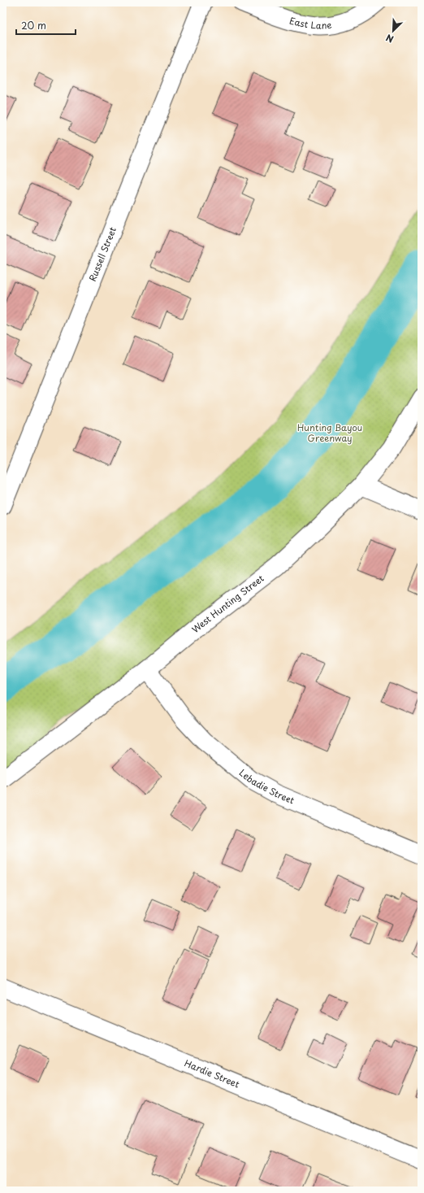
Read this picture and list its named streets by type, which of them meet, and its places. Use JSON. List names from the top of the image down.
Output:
{
  "streets": {
    "street": [
      "East Lane",
      "Russell Street",
      "West Hunting Street",
      "Lebadie Street",
      "Hardie Street"
    ]
  },
  "crossings": [
    ["West Hunting Street", "Lebadie Street"]
  ],
  "parks": ["Hunting Bayou Greenway"],
  "scale_bar": "20 m",
  "north": "bottom left"
}
